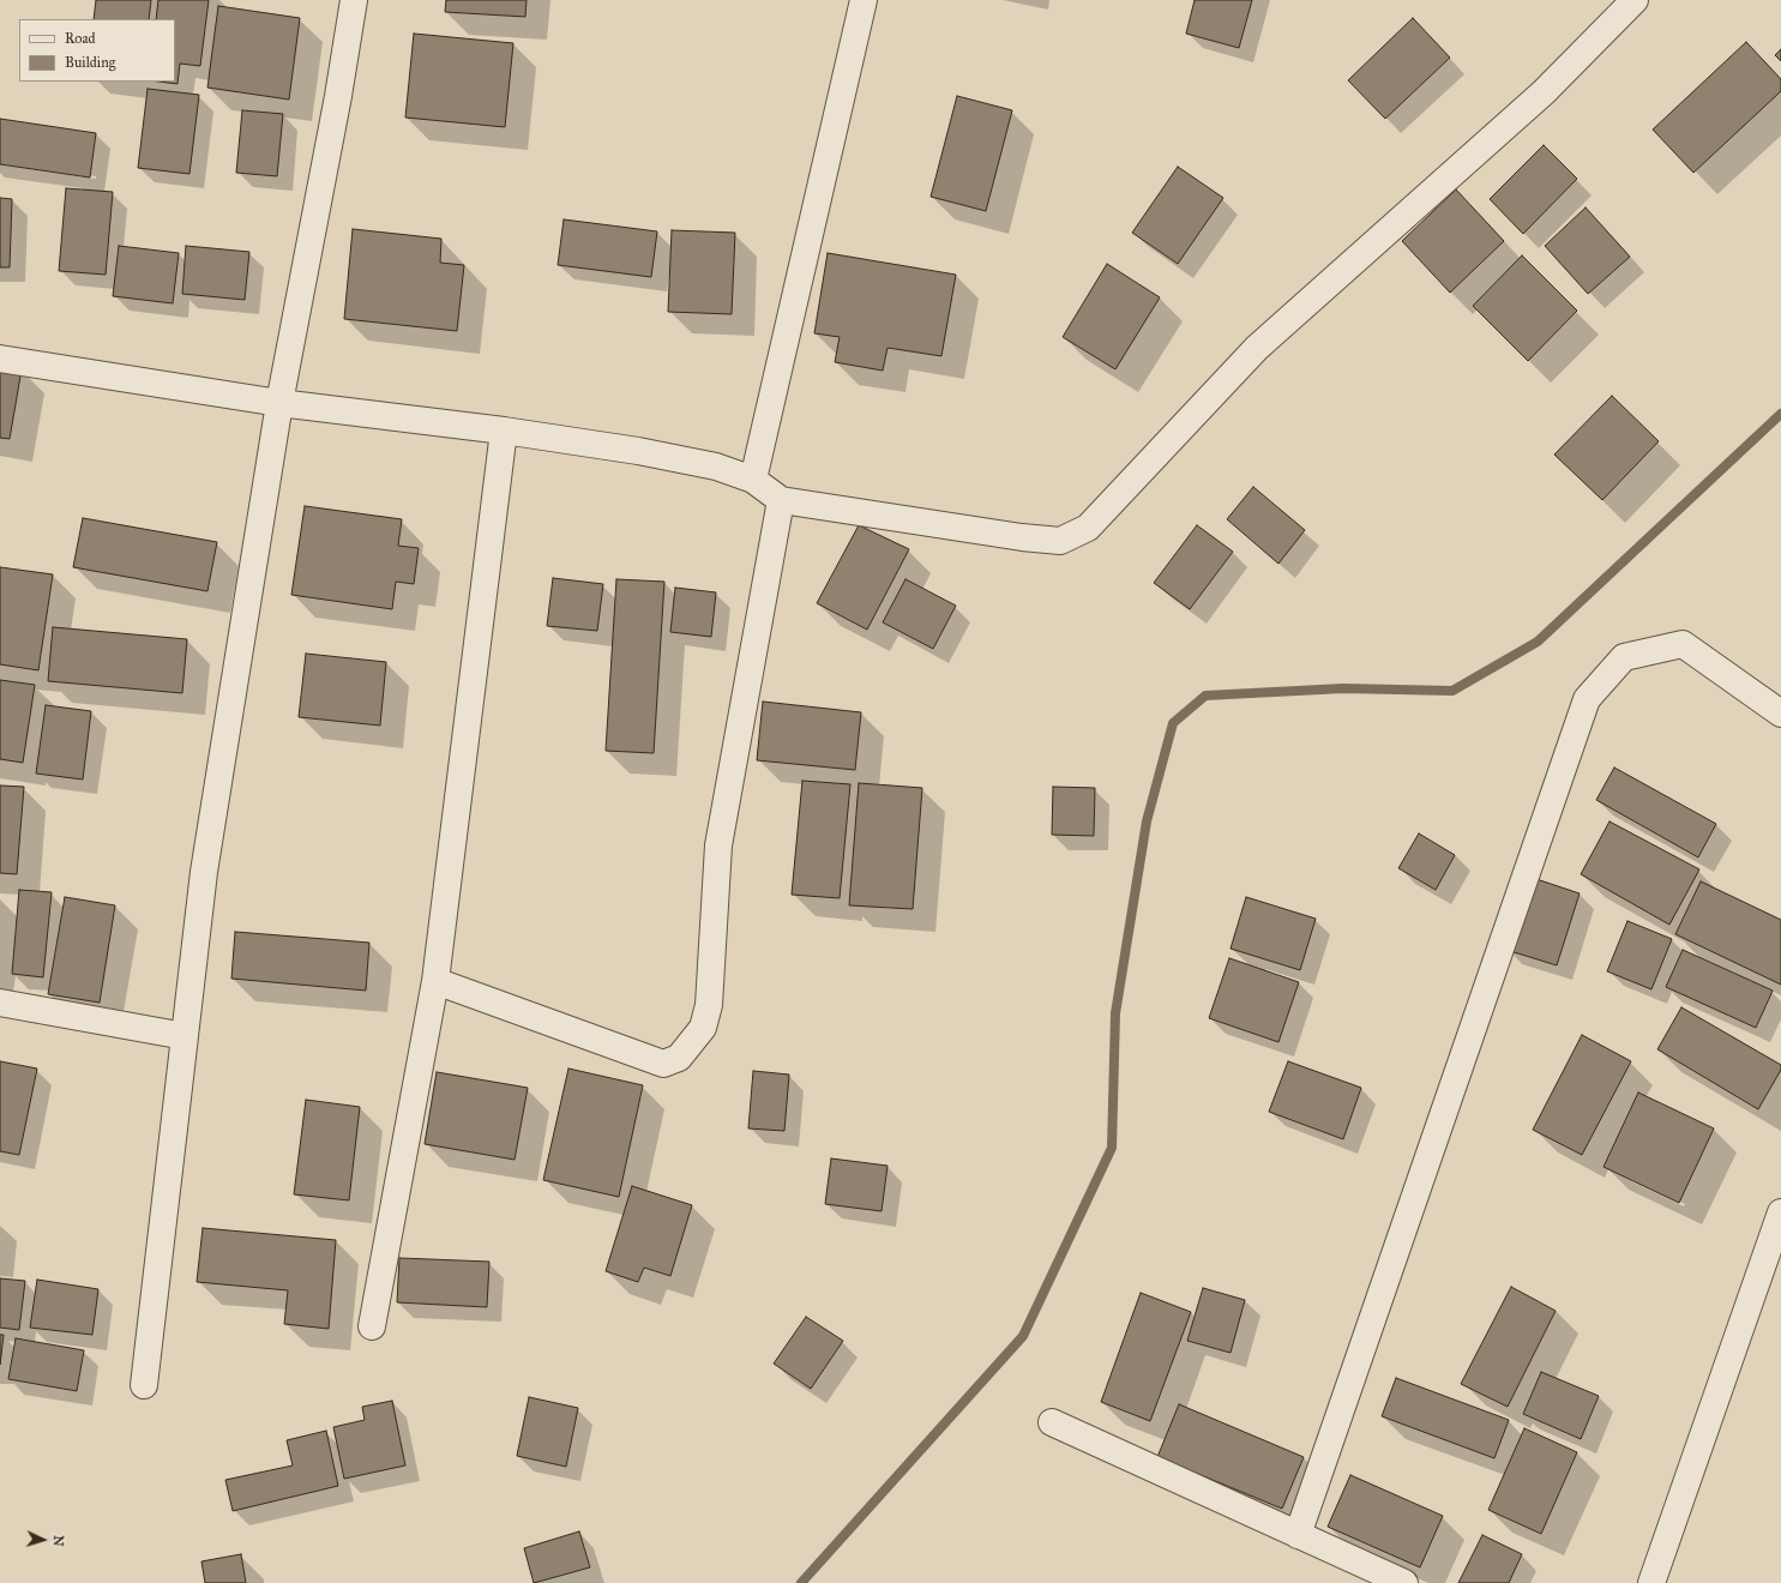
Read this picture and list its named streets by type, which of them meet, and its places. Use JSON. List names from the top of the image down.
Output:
{
  "legend": ["Road", "Building"],
  "north": "right"
}
